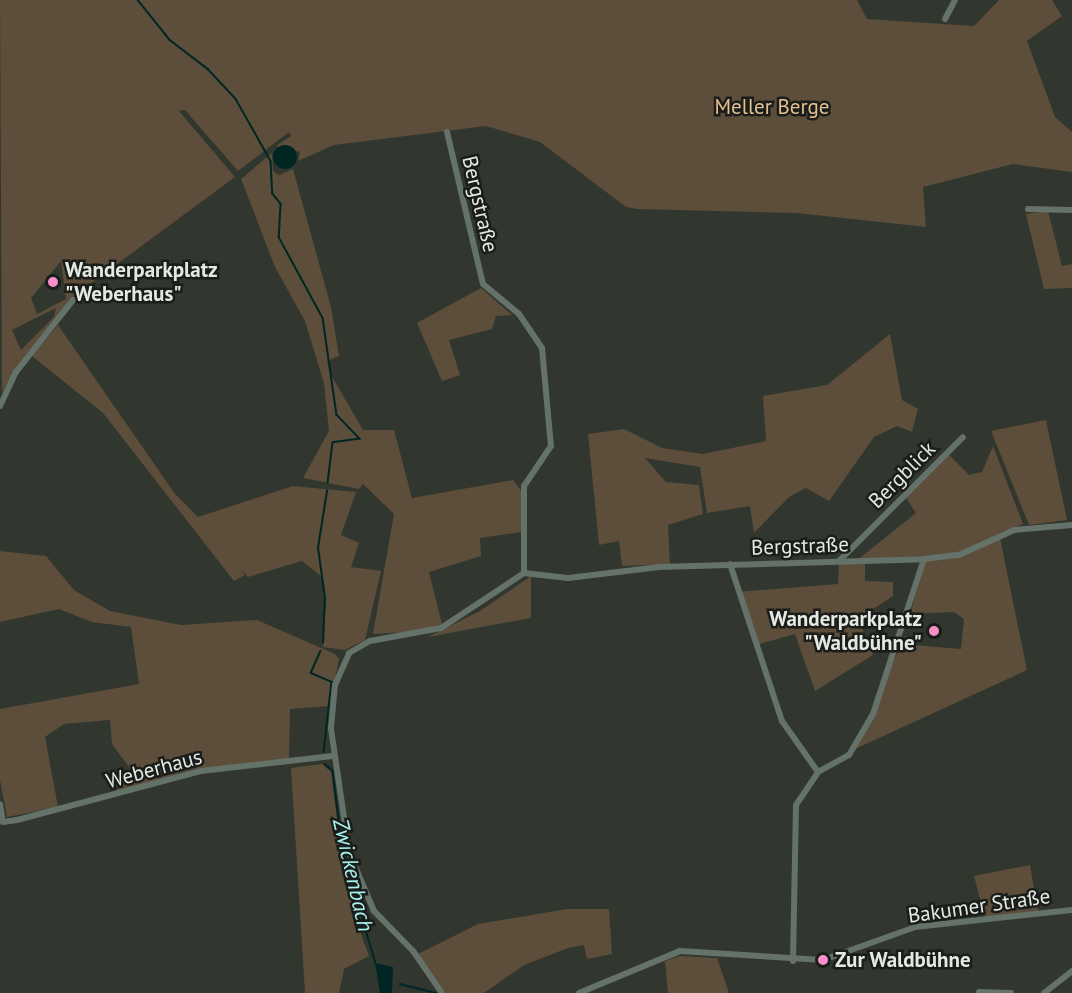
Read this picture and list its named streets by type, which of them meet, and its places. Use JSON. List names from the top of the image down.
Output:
{
  "streets": {
    "street": [
      "Bergstraße",
      "Bergblick",
      "Weberhaus",
      "Bakumer Straße"
    ]
  },
  "crossings": [
    ["Bergstraße", "Bergblick"]
  ],
  "water": ["Zwickenbach"],
  "parks": ["Meller Berge"],
  "places": ["Wanderparkplatz \"Weberhaus\"", "Wanderparkplatz \"Waldbühne\"", "Zur Waldbühne"]
}
